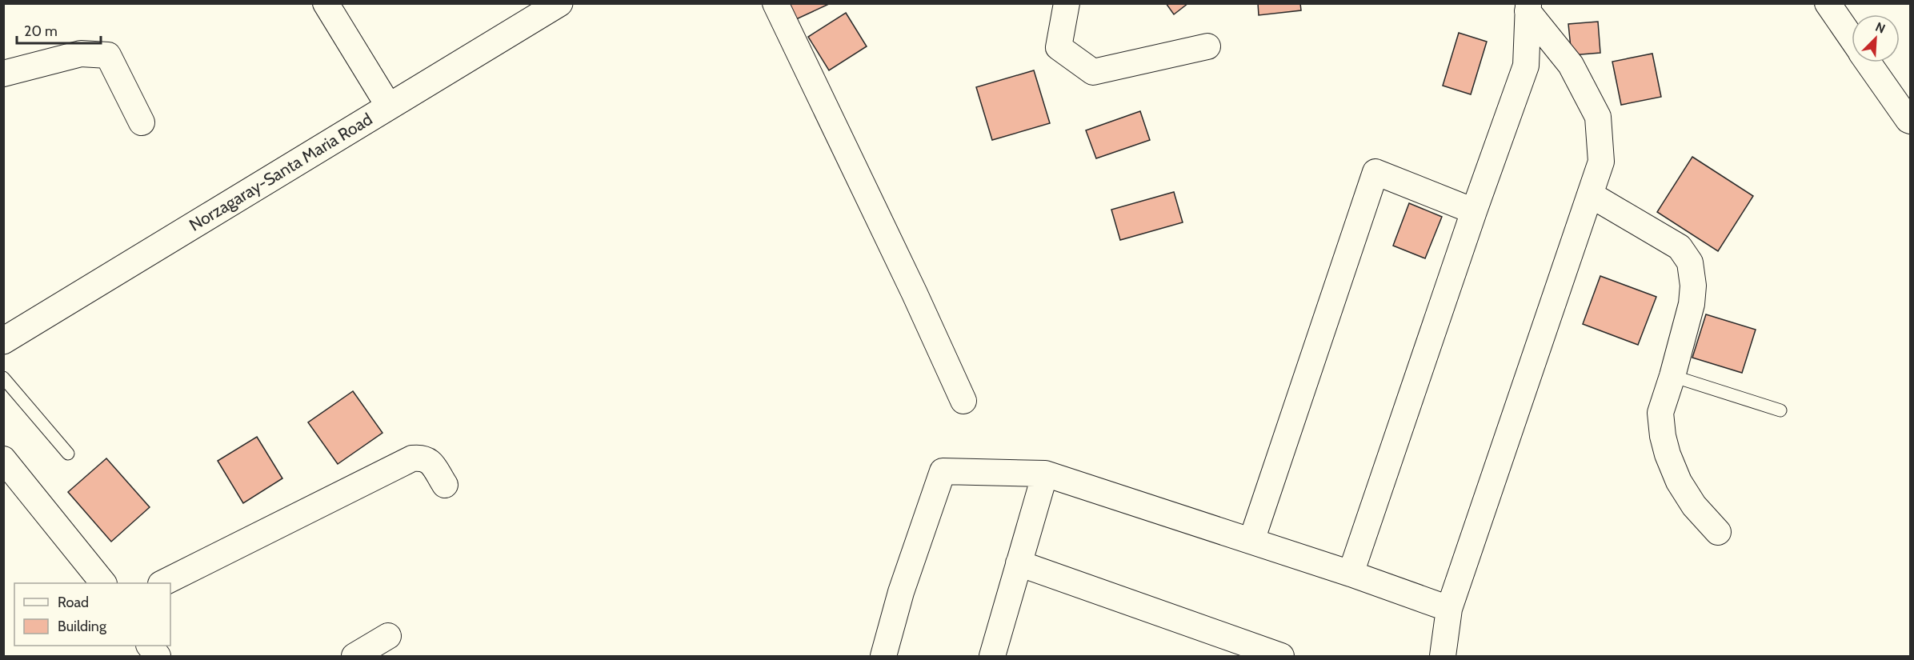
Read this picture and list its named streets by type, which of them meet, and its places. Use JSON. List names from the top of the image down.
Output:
{
  "streets": {
    "main road": ["Norzagaray-Santa Maria Road"]
  },
  "legend": ["Road", "Building"],
  "scale_bar": "20 m",
  "north": "top right"
}
